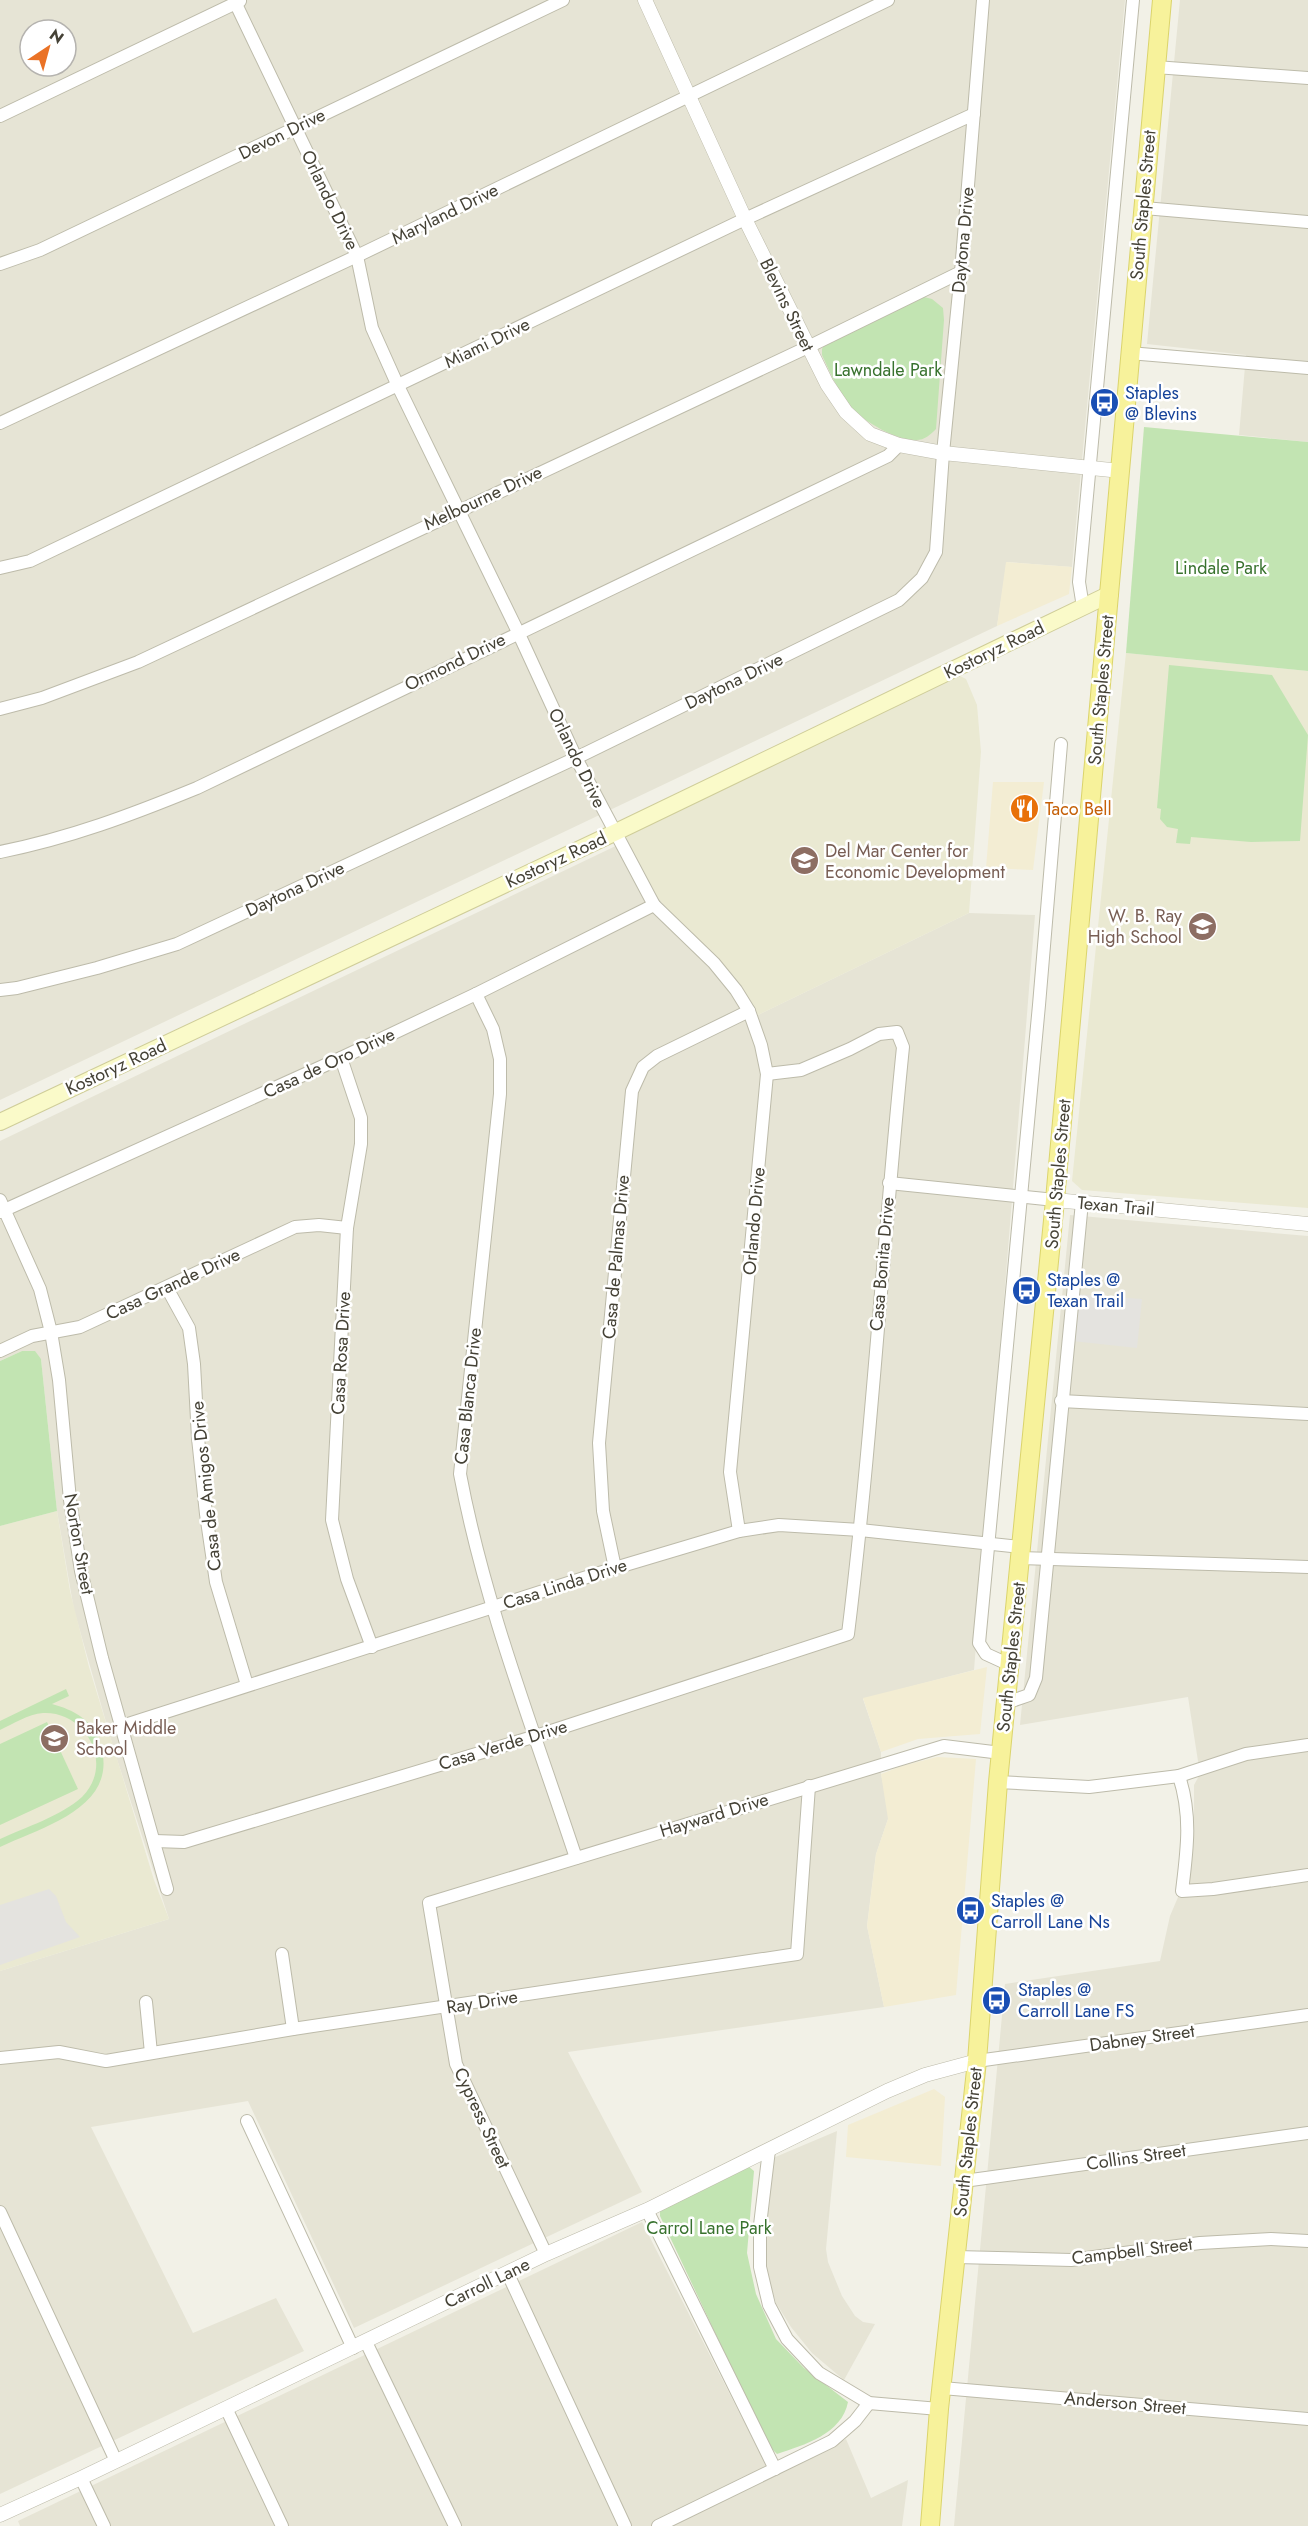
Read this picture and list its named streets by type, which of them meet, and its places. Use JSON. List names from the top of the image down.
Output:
{
  "streets": {
    "main road": ["South Staples Street", "Kostoryz Road"],
    "street": [
      "Devon Drive",
      "Orlando Drive",
      "Maryland Drive",
      "Daytona Drive",
      "Blevins Street",
      "Miami Drive",
      "Melbourne Drive",
      "Ormond Drive",
      "Casa de Oro Drive",
      "Texan Trail",
      "Casa de Palmas Drive",
      "Casa Bonita Drive",
      "Casa Grande Drive",
      "Casa Rosa Drive",
      "Casa Blanca Drive",
      "Casa de Amigos Drive",
      "Norton Street",
      "Casa Linda Drive",
      "Casa Verde Drive",
      "Hayward Drive",
      "Ray Drive",
      "Dabney Street",
      "Cypress Street",
      "Collins Street",
      "Campbell Street",
      "Carroll Lane",
      "Anderson Street"
    ]
  },
  "crossings": [
    ["Devon Drive", "Orlando Drive"],
    ["Orlando Drive", "Maryland Drive"],
    ["Orlando Drive", "Daytona Drive"],
    ["Orlando Drive", "Miami Drive"],
    ["Orlando Drive", "Melbourne Drive"],
    ["Orlando Drive", "Kostoryz Road"],
    ["Orlando Drive", "Ormond Drive"],
    ["Orlando Drive", "Casa de Oro Drive"],
    ["Orlando Drive", "Casa de Palmas Drive"],
    ["Orlando Drive", "Casa Bonita Drive"],
    ["Orlando Drive", "Casa Linda Drive"],
    ["South Staples Street", "Blevins Street"],
    ["South Staples Street", "Kostoryz Road"],
    ["South Staples Street", "Texan Trail"],
    ["South Staples Street", "Casa Linda Drive"],
    ["South Staples Street", "Hayward Drive"],
    ["South Staples Street", "Dabney Street"],
    ["South Staples Street", "Collins Street"],
    ["South Staples Street", "Campbell Street"],
    ["South Staples Street", "Carroll Lane"],
    ["South Staples Street", "Anderson Street"],
    ["Maryland Drive", "Blevins Street"],
    ["Daytona Drive", "Blevins Street"],
    ["Daytona Drive", "Miami Drive"],
    ["Daytona Drive", "Melbourne Drive"],
    ["Blevins Street", "Miami Drive"],
    ["Blevins Street", "Melbourne Drive"],
    ["Blevins Street", "Ormond Drive"],
    ["Casa de Oro Drive", "Casa Rosa Drive"],
    ["Casa de Oro Drive", "Casa Blanca Drive"],
    ["Casa de Oro Drive", "Norton Street"],
    ["Texan Trail", "Casa Bonita Drive"],
    ["Casa de Palmas Drive", "Casa Linda Drive"],
    ["Casa Bonita Drive", "Casa Linda Drive"],
    ["Casa Bonita Drive", "Casa Verde Drive"],
    ["Casa Grande Drive", "Casa Rosa Drive"],
    ["Casa Grande Drive", "Casa de Amigos Drive"],
    ["Casa Grande Drive", "Norton Street"],
    ["Casa Rosa Drive", "Casa Linda Drive"],
    ["Casa Blanca Drive", "Casa Linda Drive"],
    ["Casa Blanca Drive", "Casa Verde Drive"],
    ["Casa Blanca Drive", "Hayward Drive"],
    ["Casa de Amigos Drive", "Casa Linda Drive"],
    ["Norton Street", "Casa Linda Drive"],
    ["Norton Street", "Casa Verde Drive"],
    ["Hayward Drive", "Ray Drive"],
    ["Hayward Drive", "Cypress Street"],
    ["Ray Drive", "Cypress Street"],
    ["Dabney Street", "Carroll Lane"],
    ["Cypress Street", "Carroll Lane"]
  ],
  "parks": ["Lawndale Park", "Lindale Park", "Carrol Lane Park"],
  "places": {
    "bus stop": [
      "Staples @ Blevins",
      "Staples @ Texan Trail",
      "Staples @ Carroll Lane Ns",
      "Staples @ Carroll Lane FS"
    ],
    "restaurant": ["Taco Bell"],
    "school or university": ["Del Mar Center for Economic Development", "W. B. Ray High School", "Baker Middle School"]
  },
  "north": "top right"
}
